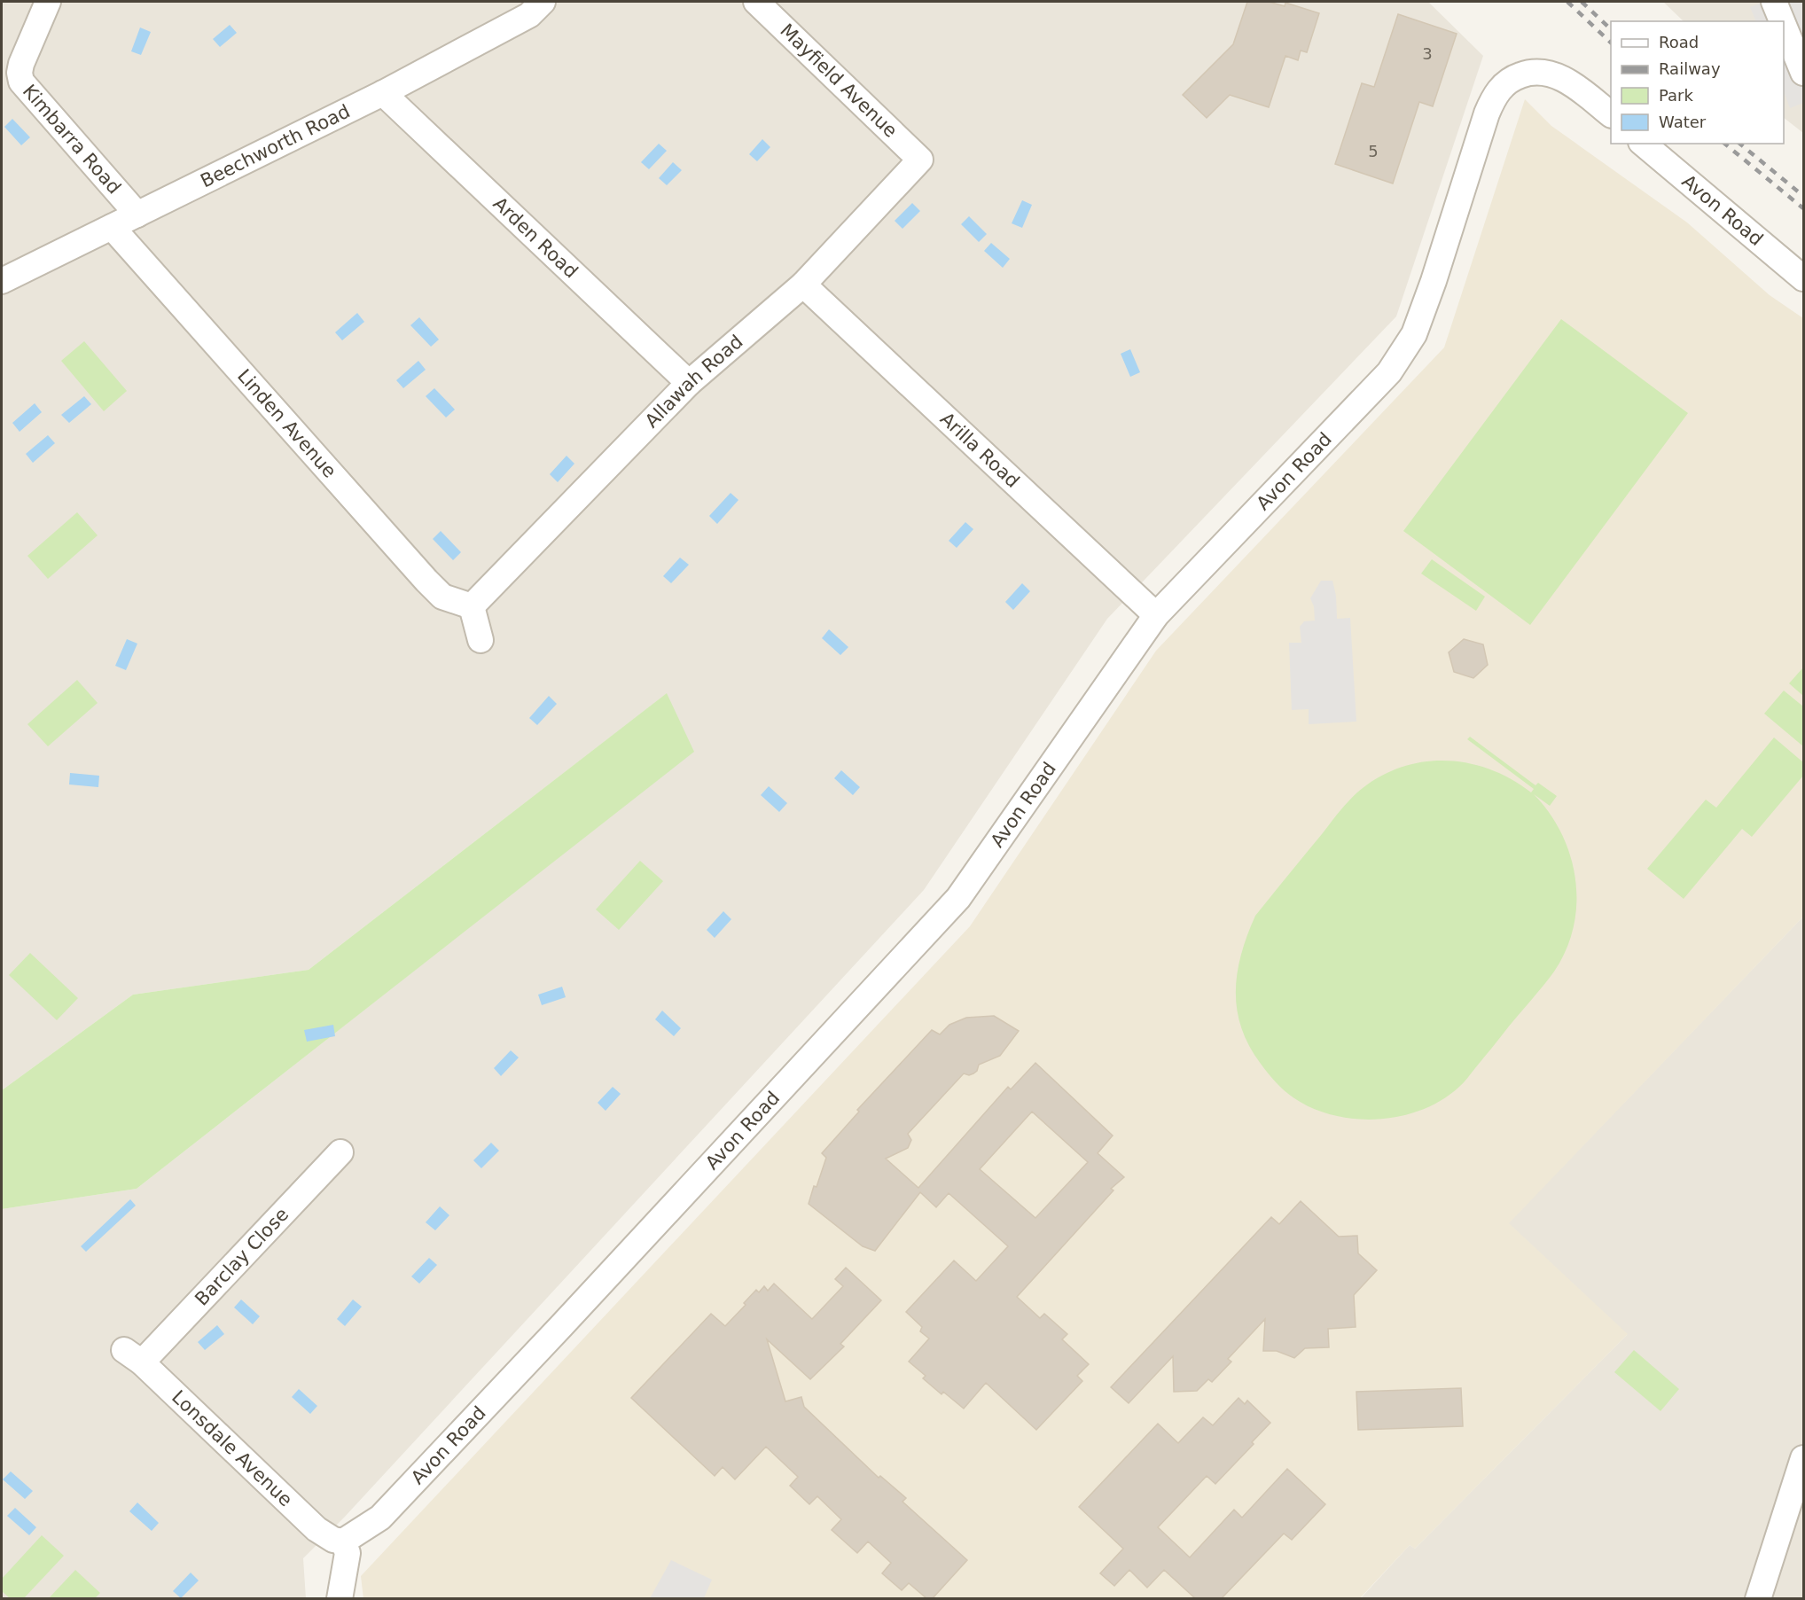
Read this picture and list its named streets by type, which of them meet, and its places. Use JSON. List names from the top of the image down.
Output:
{
  "streets": {
    "street": [
      "Mayfield Avenue",
      "Kimbarra Road",
      "Beechworth Road",
      "Avon Road",
      "Arden Road",
      "Allawah Road",
      "Linden Avenue",
      "Arilla Road",
      "Barclay Close",
      "Lonsdale Avenue"
    ]
  },
  "crossings": [
    ["Mayfield Avenue", "Allawah Road"],
    ["Kimbarra Road", "Beechworth Road"],
    ["Beechworth Road", "Arden Road"],
    ["Beechworth Road", "Linden Avenue"],
    ["Avon Road", "Arilla Road"],
    ["Avon Road", "Lonsdale Avenue"],
    ["Arden Road", "Allawah Road"],
    ["Allawah Road", "Linden Avenue"],
    ["Allawah Road", "Arilla Road"],
    ["Barclay Close", "Lonsdale Avenue"]
  ],
  "house_numbers": ["3", "5"],
  "legend": [
    "Road",
    "Railway",
    "Park",
    "Water"
  ]
}
